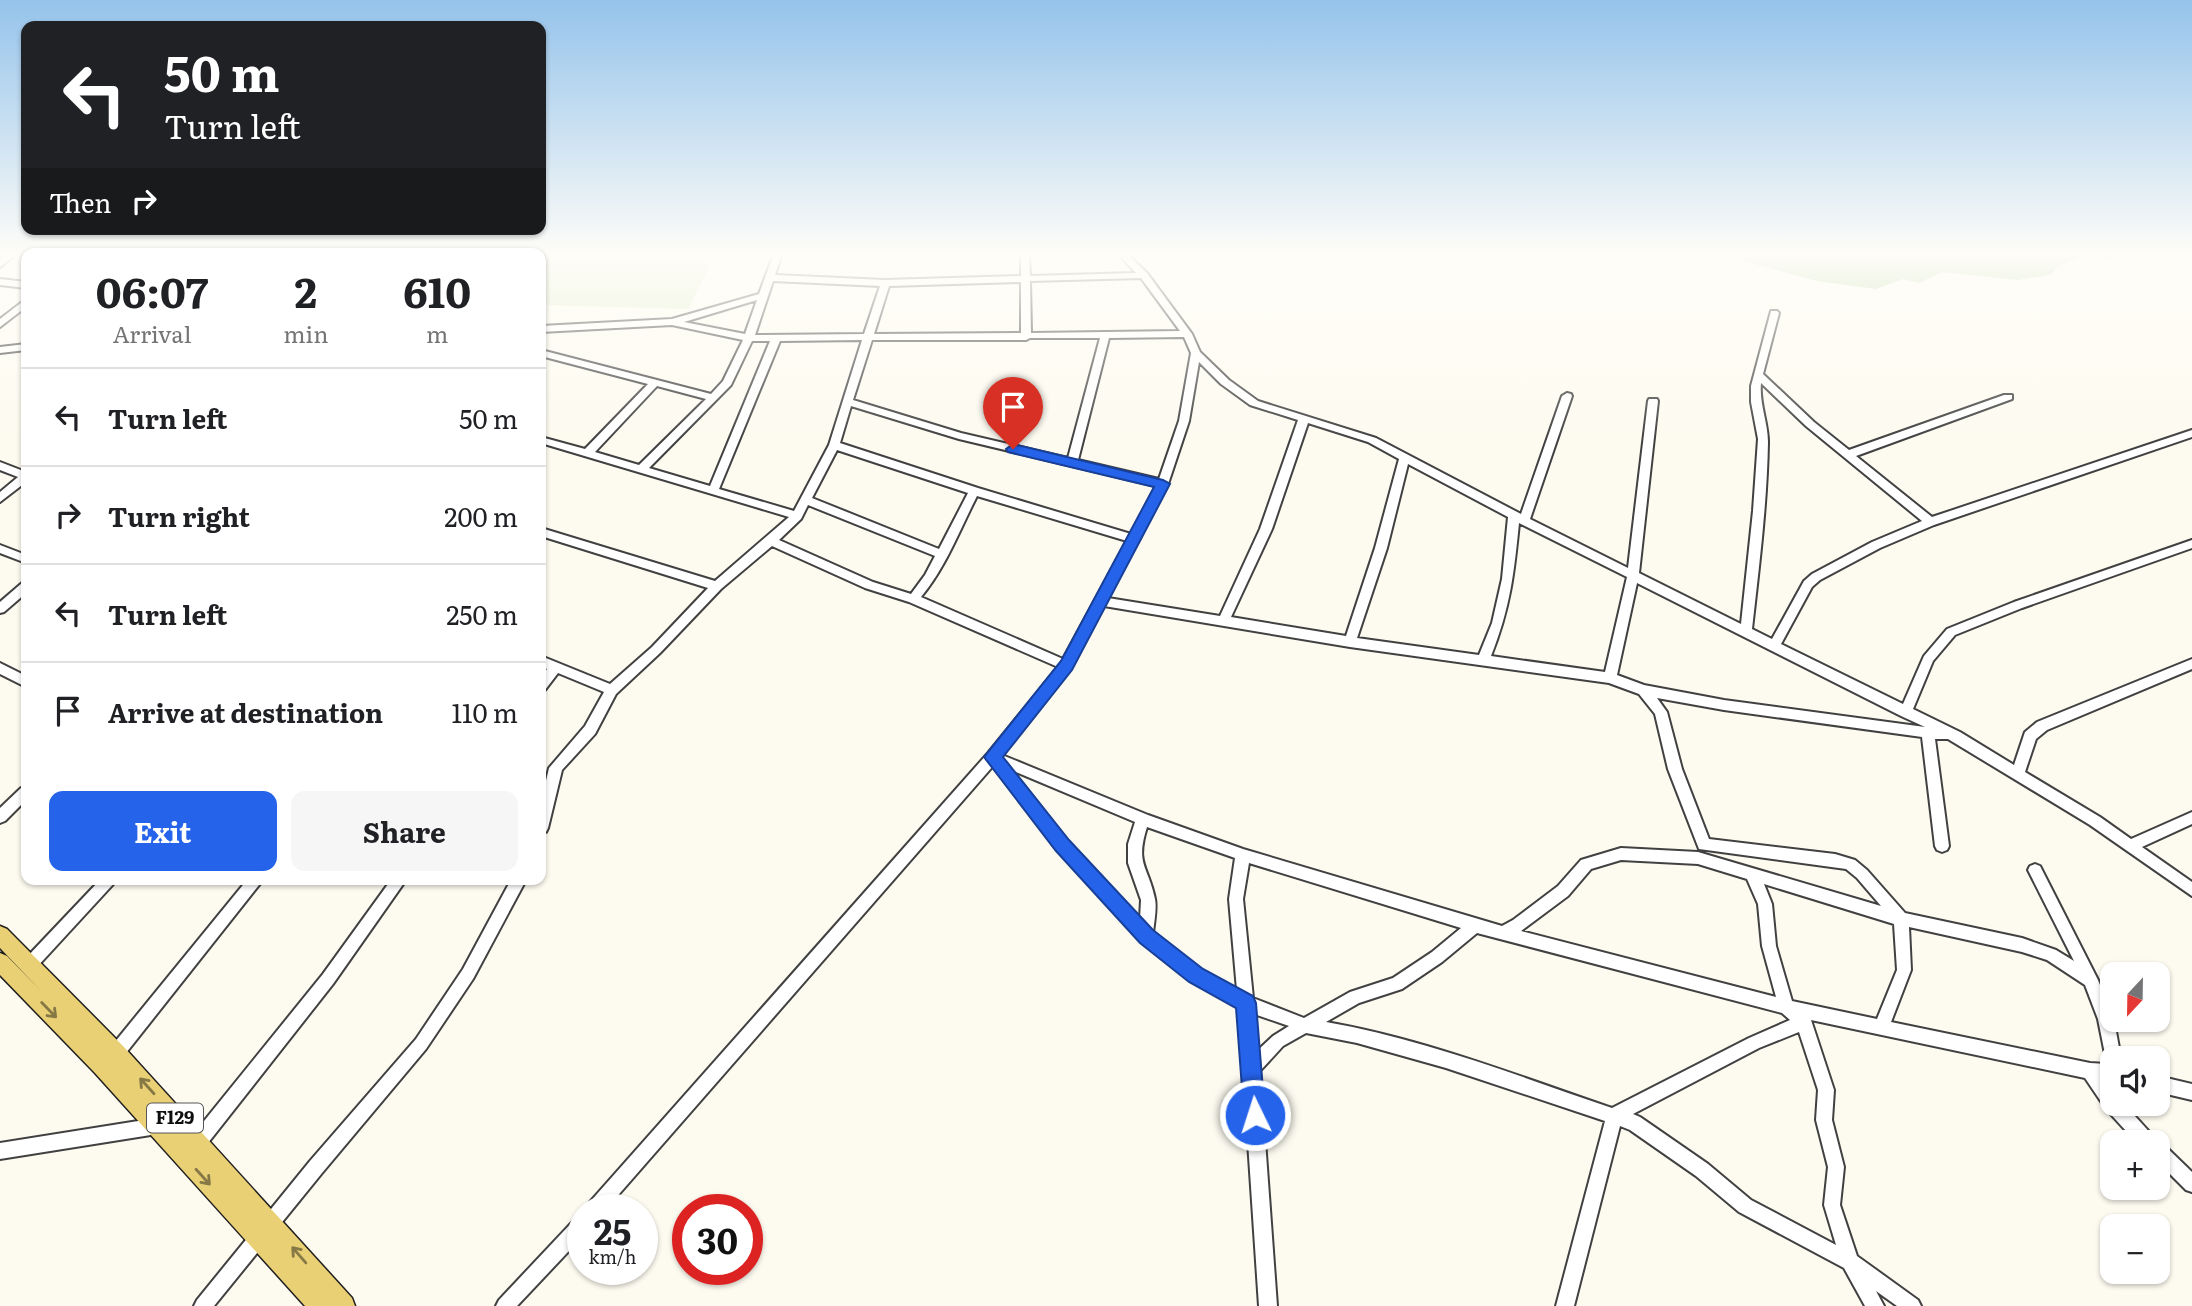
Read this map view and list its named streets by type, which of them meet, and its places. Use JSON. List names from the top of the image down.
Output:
{
  "streets": {
    "main road": ["F129"]
  },
  "north": "bottom",
  "page": {
    "turn": ["50 m", "Turn left"],
    "then": "Then",
    "eta": [
      "06:07",
      "Arrival",
      "2",
      "min",
      "610",
      "m"
    ],
    "list": [
      {
        "name": "Turn left",
        "value": "50 m"
      },
      {
        "name": "Turn right",
        "value": "200 m"
      },
      {
        "name": "Turn left",
        "value": "250 m"
      },
      {
        "name": "Arrive at destination",
        "value": "110 m"
      }
    ],
    "buttons": ["Exit", "Share"],
    "map_buttons": ["+", "−"],
    "speed": "25 km/h",
    "limit": "30"
  }
}
